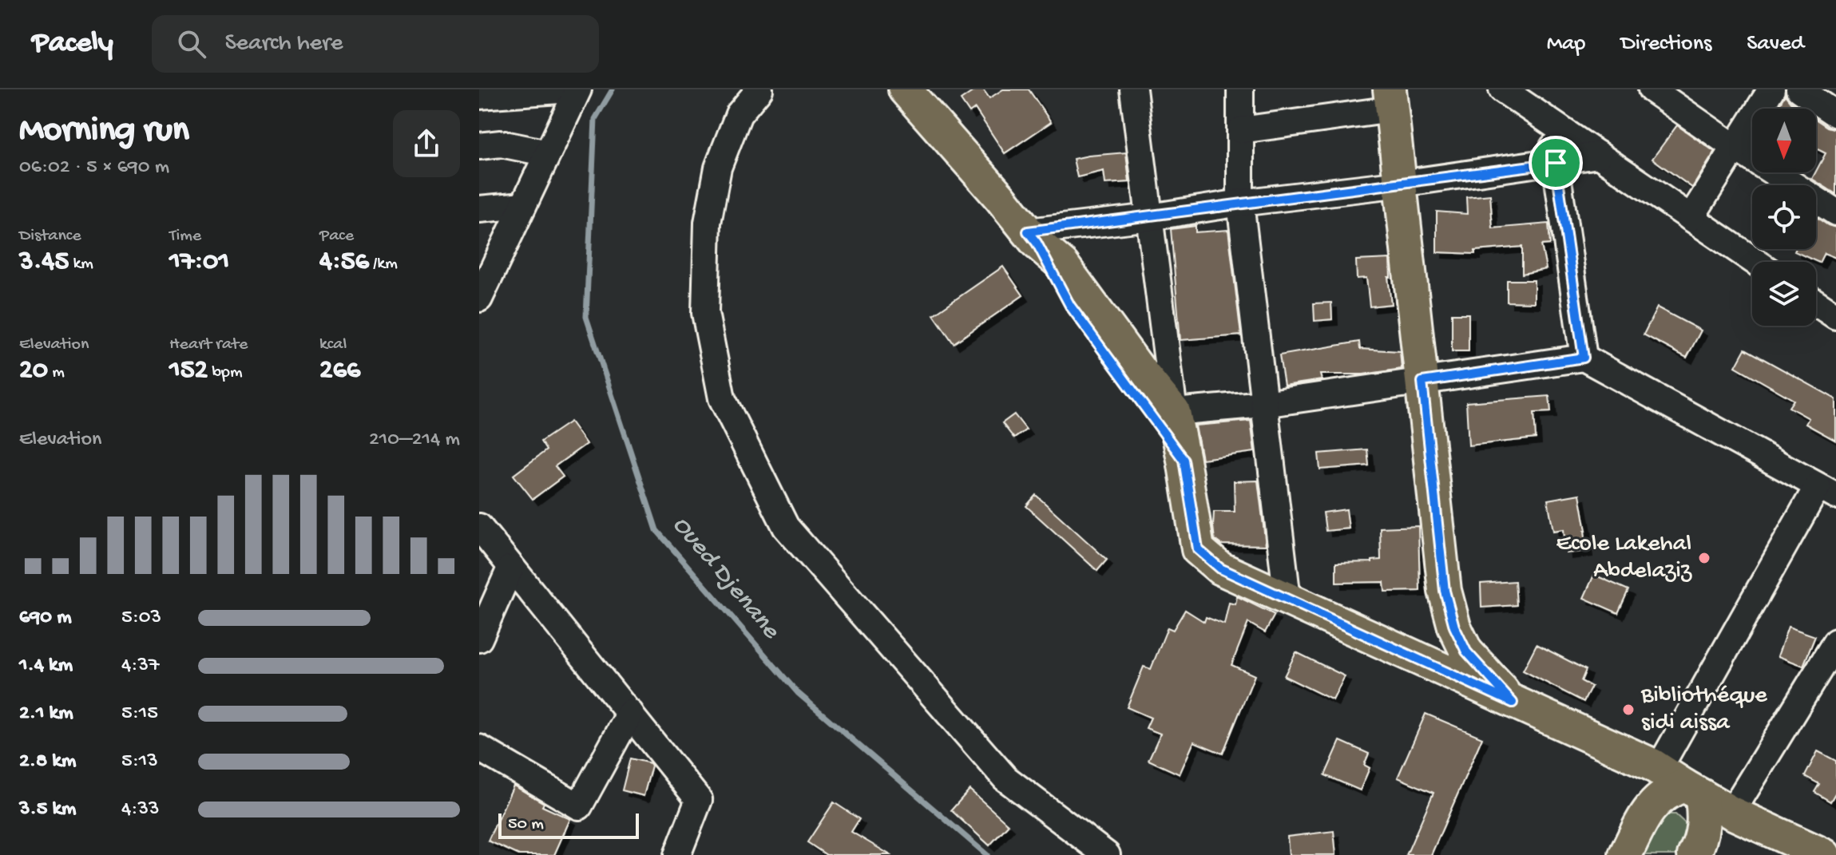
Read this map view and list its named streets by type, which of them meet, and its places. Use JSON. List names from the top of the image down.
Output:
{
  "water": ["Oued Djenane"],
  "places": ["Ecole Lakehal Abdelaziz", "Bibliothéque sidi aissa"],
  "scale_bar": "50 m",
  "north": "bottom",
  "page": {
    "header": "Pacely",
    "search": "Search here",
    "nav": ["Map", "Directions", "Saved"],
    "heading": ["Morning run", "06:02 · 5 × 690 m"],
    "stats": [
      ["Distance", "3.45 km"],
      ["Time", "17:01"],
      ["Pace", "4:56 /km"],
      ["Elevation", "20 m"],
      ["Heart rate", "152 bpm"],
      ["kcal", "266"]
    ],
    "chart": ["Elevation", "210–214 m"],
    "list": [
      {
        "name": "690 m",
        "note": "5:03"
      },
      {
        "name": "1.4 km",
        "note": "4:37"
      },
      {
        "name": "2.1 km",
        "note": "5:15"
      },
      {
        "name": "2.8 km",
        "note": "5:13"
      },
      {
        "name": "3.5 km",
        "note": "4:33"
      }
    ],
    "scale": "50 m"
  }
}
